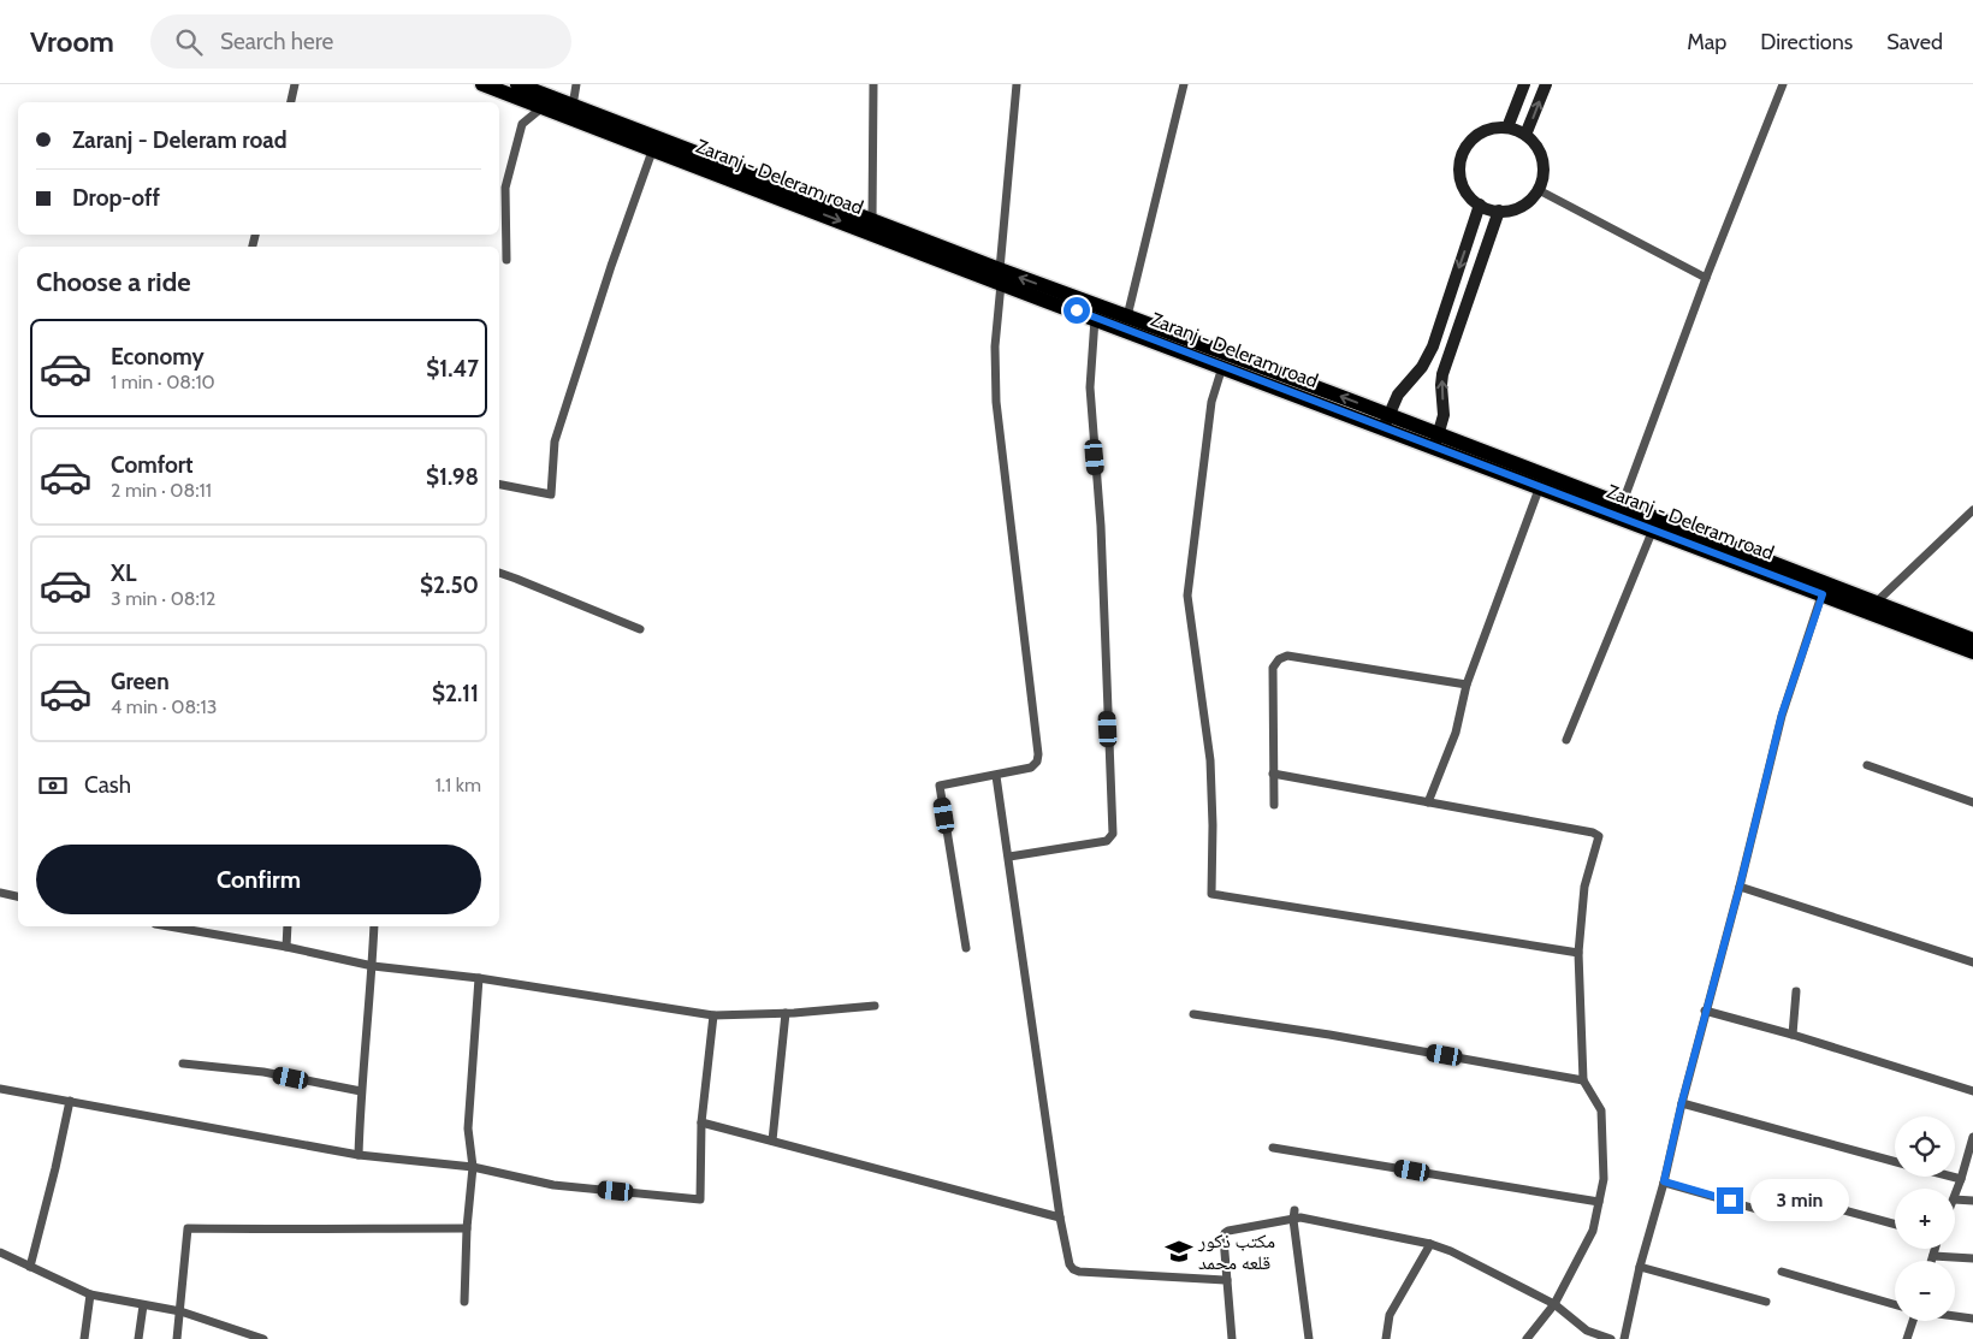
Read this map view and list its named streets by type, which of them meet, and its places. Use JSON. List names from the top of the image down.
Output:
{
  "streets": {
    "highway": ["Zaranj - Deleram road"]
  },
  "places": {
    "school or university": ["مکتب ذکور قلعه محمد"]
  },
  "page": {
    "header": "Vroom",
    "search": "Search here",
    "nav": ["Map", "Directions", "Saved"],
    "banner": ["Zaranj - Deleram road", "Drop-off"],
    "heading": "Choose a ride",
    "list": [
      {
        "name": "Economy",
        "note": "1 min · 08:10",
        "value": "$1.47"
      },
      {
        "name": "Comfort",
        "note": "2 min · 08:11",
        "value": "$1.98"
      },
      {
        "name": "XL",
        "note": "3 min · 08:12",
        "value": "$2.50"
      },
      {
        "name": "Green",
        "note": "4 min · 08:13",
        "value": "$2.11"
      }
    ],
    "pay": ["Cash", "1.1 km"],
    "buttons": "Confirm",
    "map_buttons": ["+", "−"],
    "bubble": "3 min"
  }
}
